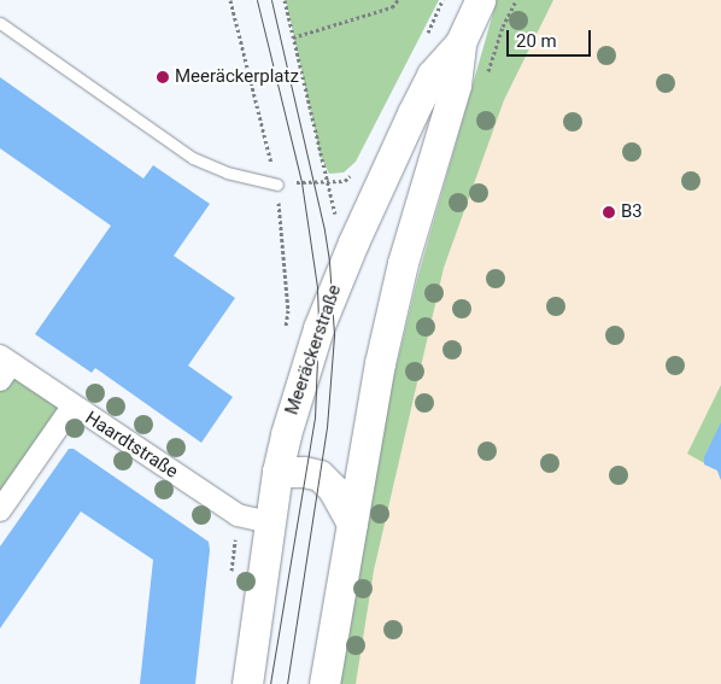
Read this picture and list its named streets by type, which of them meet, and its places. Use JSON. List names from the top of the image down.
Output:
{
  "streets": {
    "street": ["Meeräckerstraße", "Haardtstraße"]
  },
  "crossings": [
    ["Meeräckerstraße", "Haardtstraße"]
  ],
  "places": ["Meeräckerplatz", "B3"],
  "scale_bar": "20 m"
}
